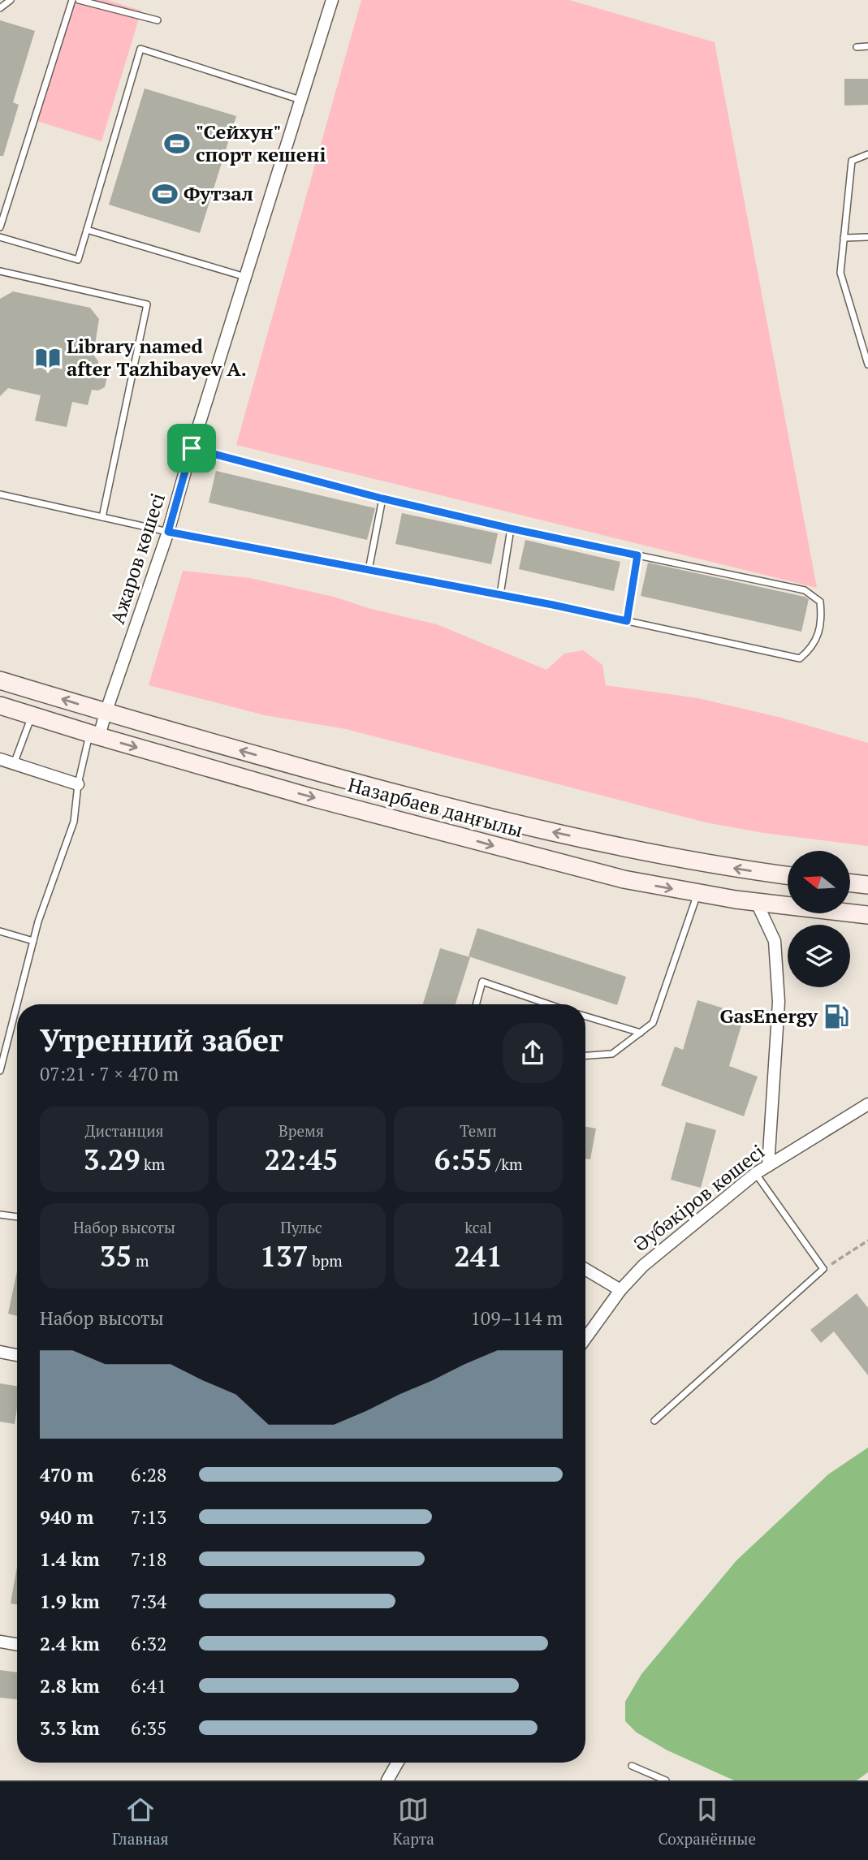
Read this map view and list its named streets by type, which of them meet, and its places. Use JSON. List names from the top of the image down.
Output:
{
  "streets": {
    "main road": ["Назарбаев даңғылы"],
    "street": ["Ажаров көшесі", "Әубәкіров көшесі"]
  },
  "crossings": [
    ["Ажаров көшесі", "Назарбаев даңғылы"]
  ],
  "places": {
    "sports": ["\"Сейхун\" спорт кешені", "Футзал"],
    "library": ["Library named after Tazhibayev A."],
    "fuel station": ["GasEnergy"]
  },
  "north": "left",
  "page": {
    "heading": ["Утренний забег", "07:21 · 7 × 470 m"],
    "stats": [
      ["Дистанция", "3.29 km"],
      ["Время", "22:45"],
      ["Темп", "6:55 /km"],
      ["Набор высоты", "35 m"],
      ["Пульс", "137 bpm"],
      ["kcal", "241"]
    ],
    "chart": ["Набор высоты", "109–114 m"],
    "list": [
      {
        "name": "470 m",
        "note": "6:28"
      },
      {
        "name": "940 m",
        "note": "7:13"
      },
      {
        "name": "1.4 km",
        "note": "7:18"
      },
      {
        "name": "1.9 km",
        "note": "7:34"
      },
      {
        "name": "2.4 km",
        "note": "6:32"
      },
      {
        "name": "2.8 km",
        "note": "6:41"
      },
      {
        "name": "3.3 km",
        "note": "6:35"
      }
    ],
    "tabs": ["Главная", "Карта", "Сохранённые"]
  }
}
